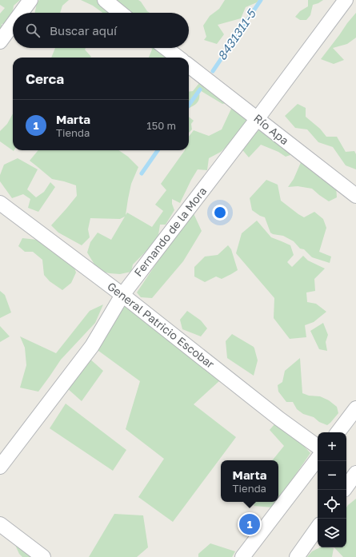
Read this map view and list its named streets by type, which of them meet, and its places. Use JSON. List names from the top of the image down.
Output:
{
  "streets": {
    "street": ["Río Apa", "Fernando de la Mora", "General Patricio Escobar"]
  },
  "crossings": [
    ["Río Apa", "Fernando de la Mora"],
    ["Fernando de la Mora", "General Patricio Escobar"]
  ],
  "water": ["8431311-5"],
  "page": {
    "search": "Buscar aquí",
    "heading": "Cerca",
    "list": [
      {
        "mark": "1",
        "name": "Marta",
        "note": "Tienda",
        "value": "150 m"
      }
    ],
    "map_buttons": ["+", "−"],
    "popup": ["Marta", "Tienda"],
    "pins": "1"
  }
}
